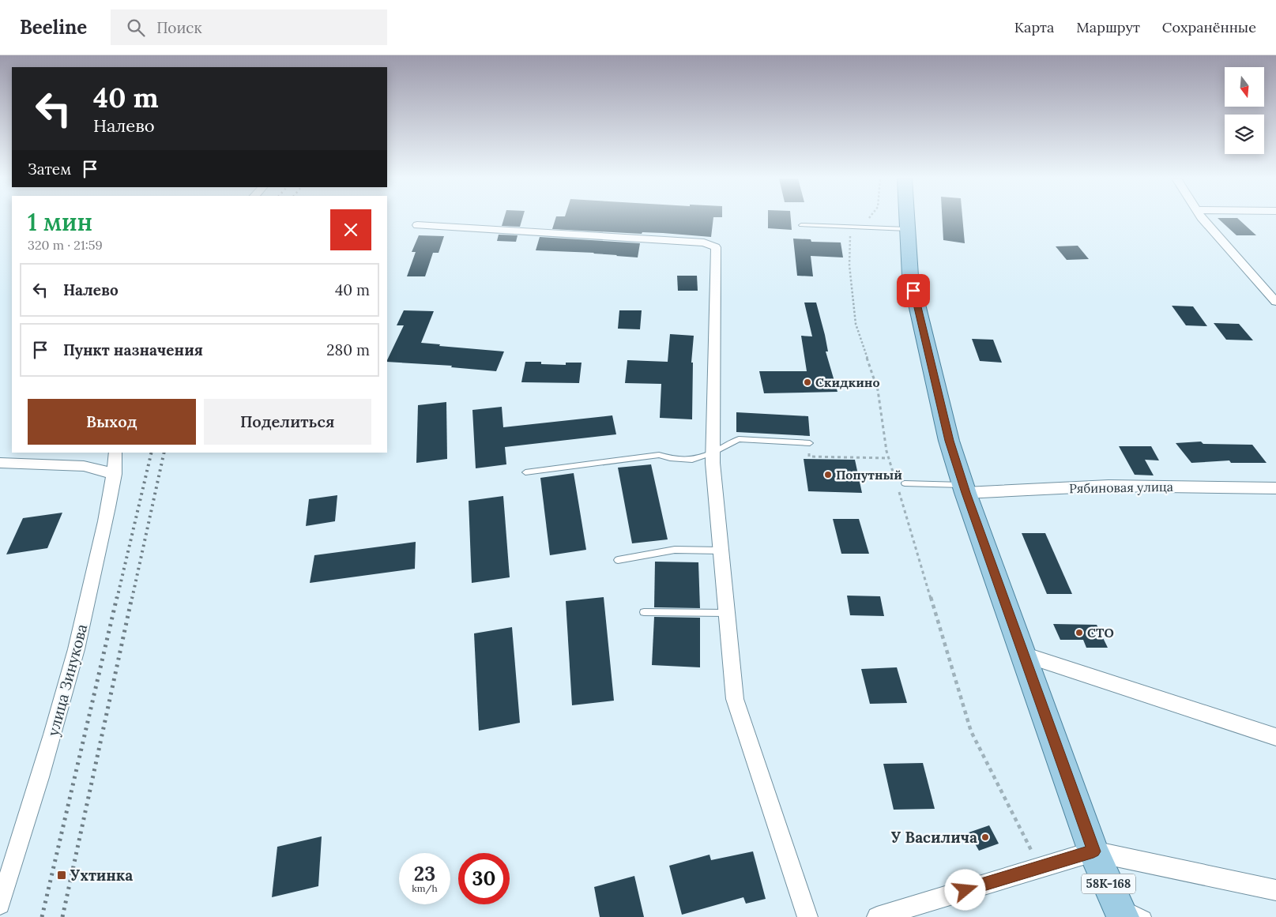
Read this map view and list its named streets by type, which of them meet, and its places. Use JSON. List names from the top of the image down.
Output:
{
  "streets": {
    "main road": ["58К-168"],
    "street": ["Рябиновая улица", "улица Зинукова"]
  },
  "crossings": [
    ["Рябиновая улица", "58К-168"]
  ],
  "places": {
    "other": [
      "Скидкино",
      "Попутный",
      "СТО",
      "У Василича"
    ],
    "transit": ["Ухтинка"]
  },
  "north": "bottom",
  "page": {
    "header": "Beeline",
    "search": "Поиск",
    "nav": ["Карта", "Маршрут", "Сохранённые"],
    "turn": ["40 m", "Налево"],
    "then": "Затем",
    "heading": ["1 мин", "320 m · 21:59"],
    "list": [
      {
        "name": "Налево",
        "value": "40 m"
      },
      {
        "name": "Пункт назначения",
        "value": "280 m"
      }
    ],
    "buttons": ["Выход", "Поделиться"],
    "speed": "23 km/h",
    "limit": "30"
  }
}
